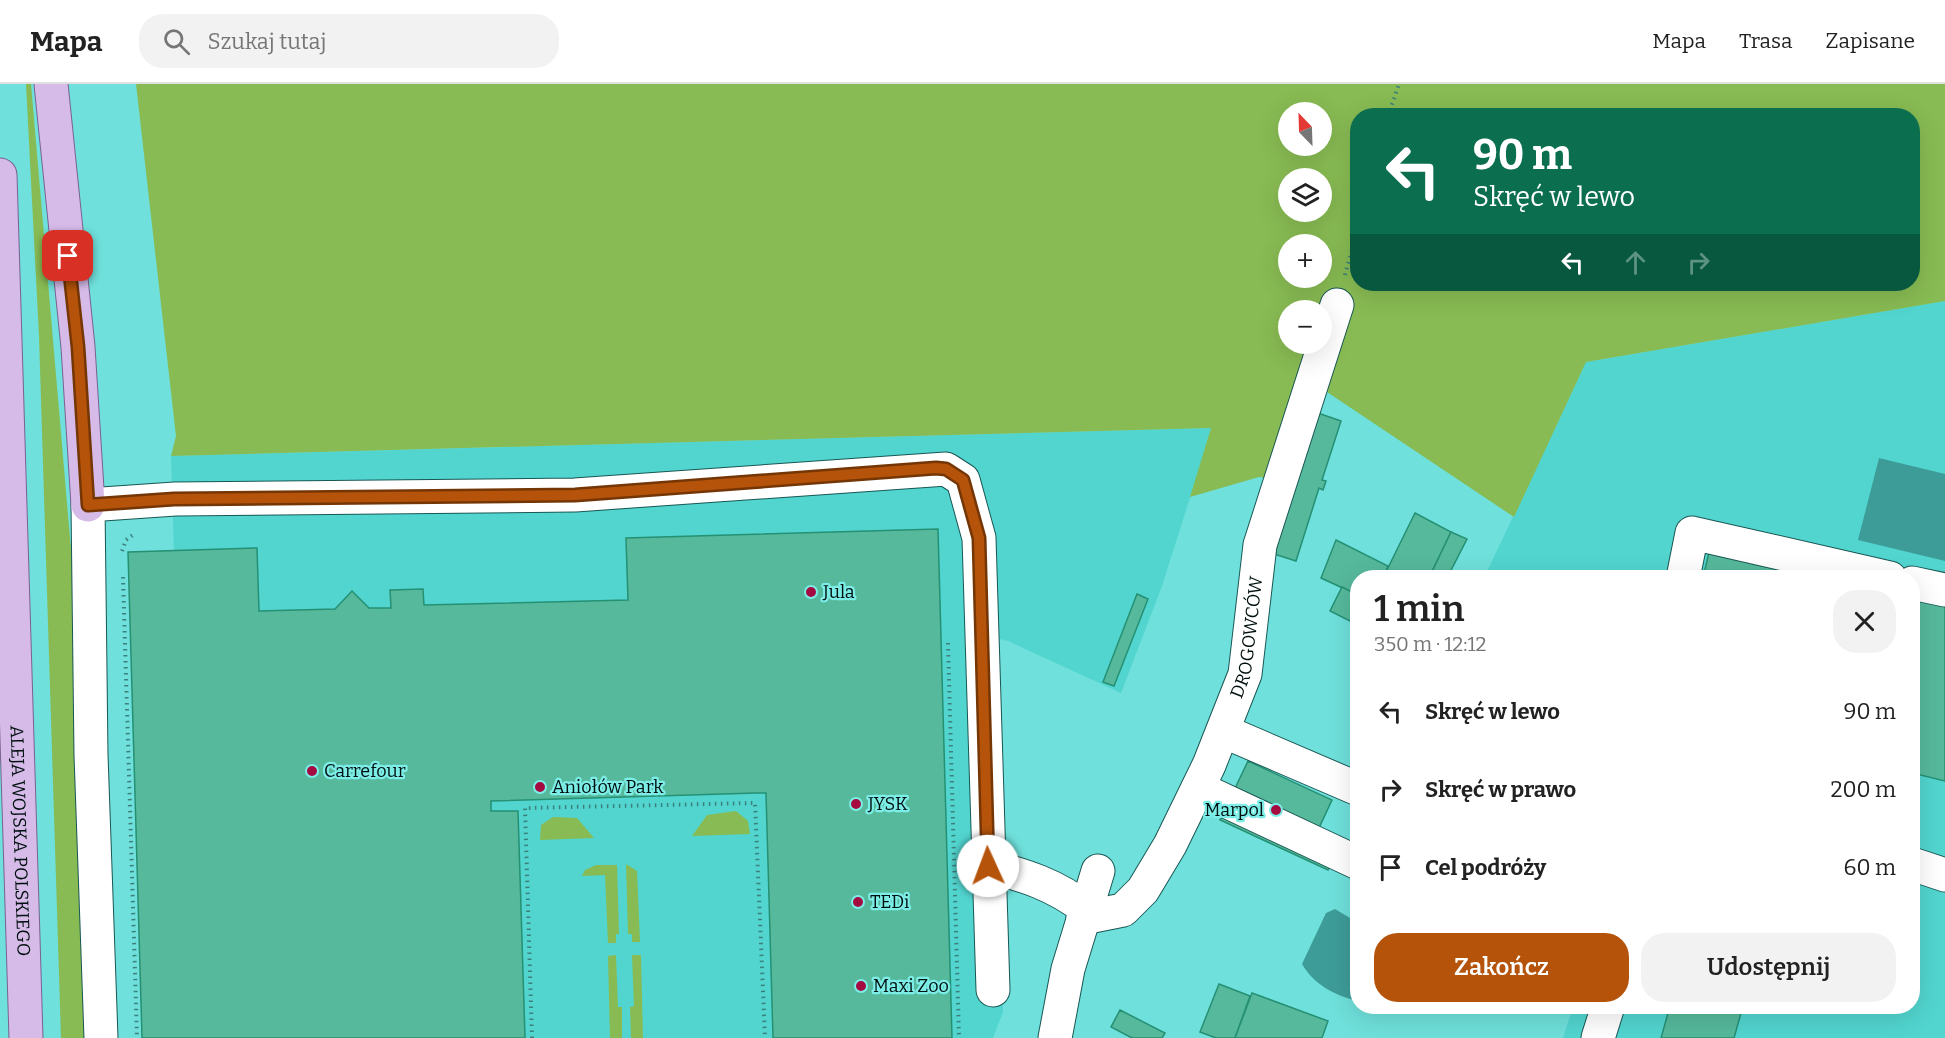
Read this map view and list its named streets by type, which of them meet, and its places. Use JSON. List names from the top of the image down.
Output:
{
  "streets": {
    "main road": ["ALEJA WOJSKA POLSKIEGO"],
    "street": ["DROGOWCÓW"]
  },
  "places": [
    "Jula",
    "Carrefour",
    "Aniołów Park",
    "JYSK",
    "Marpol",
    "TEDi",
    "Maxi Zoo"
  ],
  "north": "top left",
  "page": {
    "header": "Mapa",
    "search": "Szukaj tutaj",
    "nav": ["Mapa", "Trasa", "Zapisane"],
    "map_buttons": ["+", "−"],
    "turn": ["90 m", "Skręć w lewo"],
    "heading": ["1 min", "350 m · 12:12"],
    "list": [
      {
        "name": "Skręć w lewo",
        "value": "90 m"
      },
      {
        "name": "Skręć w prawo",
        "value": "200 m"
      },
      {
        "name": "Cel podróży",
        "value": "60 m"
      }
    ],
    "buttons": ["Zakończ", "Udostępnij"]
  }
}
